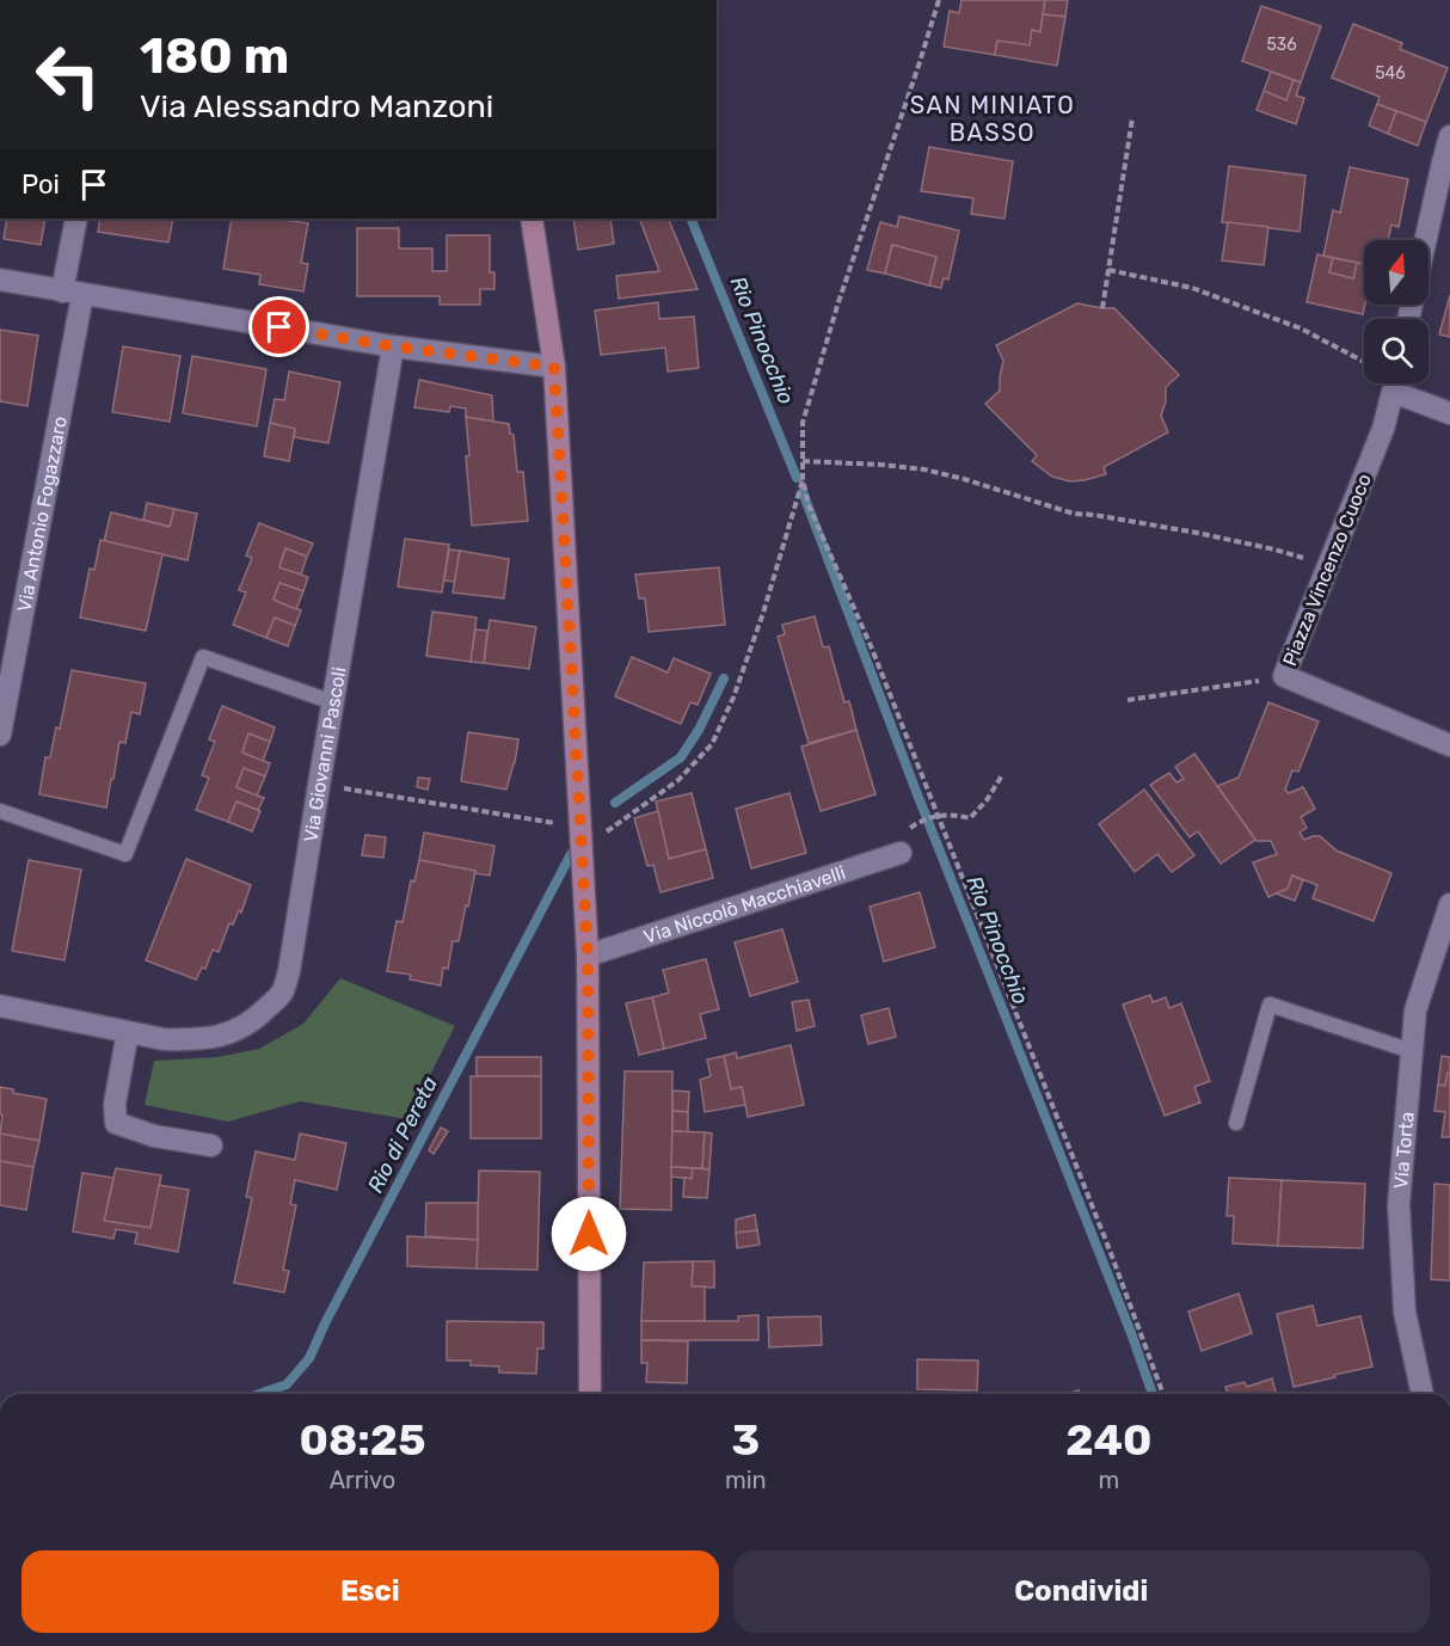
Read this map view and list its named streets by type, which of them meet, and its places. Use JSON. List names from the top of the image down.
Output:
{
  "streets": {
    "street": [
      "Via Antonio Fogazzaro",
      "Piazza Vincenzo Cuoco",
      "Via Giovanni Pascoli",
      "Via Niccolò Macchiavelli",
      "Via Torta"
    ]
  },
  "districts": ["SAN MINIATO BASSO"],
  "water": ["Rio Pinocchio", "Rio di Pereta"],
  "house_numbers": ["536", "546"],
  "north": "top",
  "page": {
    "turn": ["180 m", "Via Alessandro Manzoni"],
    "then": "Poi",
    "eta": [
      "08:25",
      "Arrivo",
      "3",
      "min",
      "240",
      "m"
    ],
    "buttons": ["Esci", "Condividi"]
  }
}
